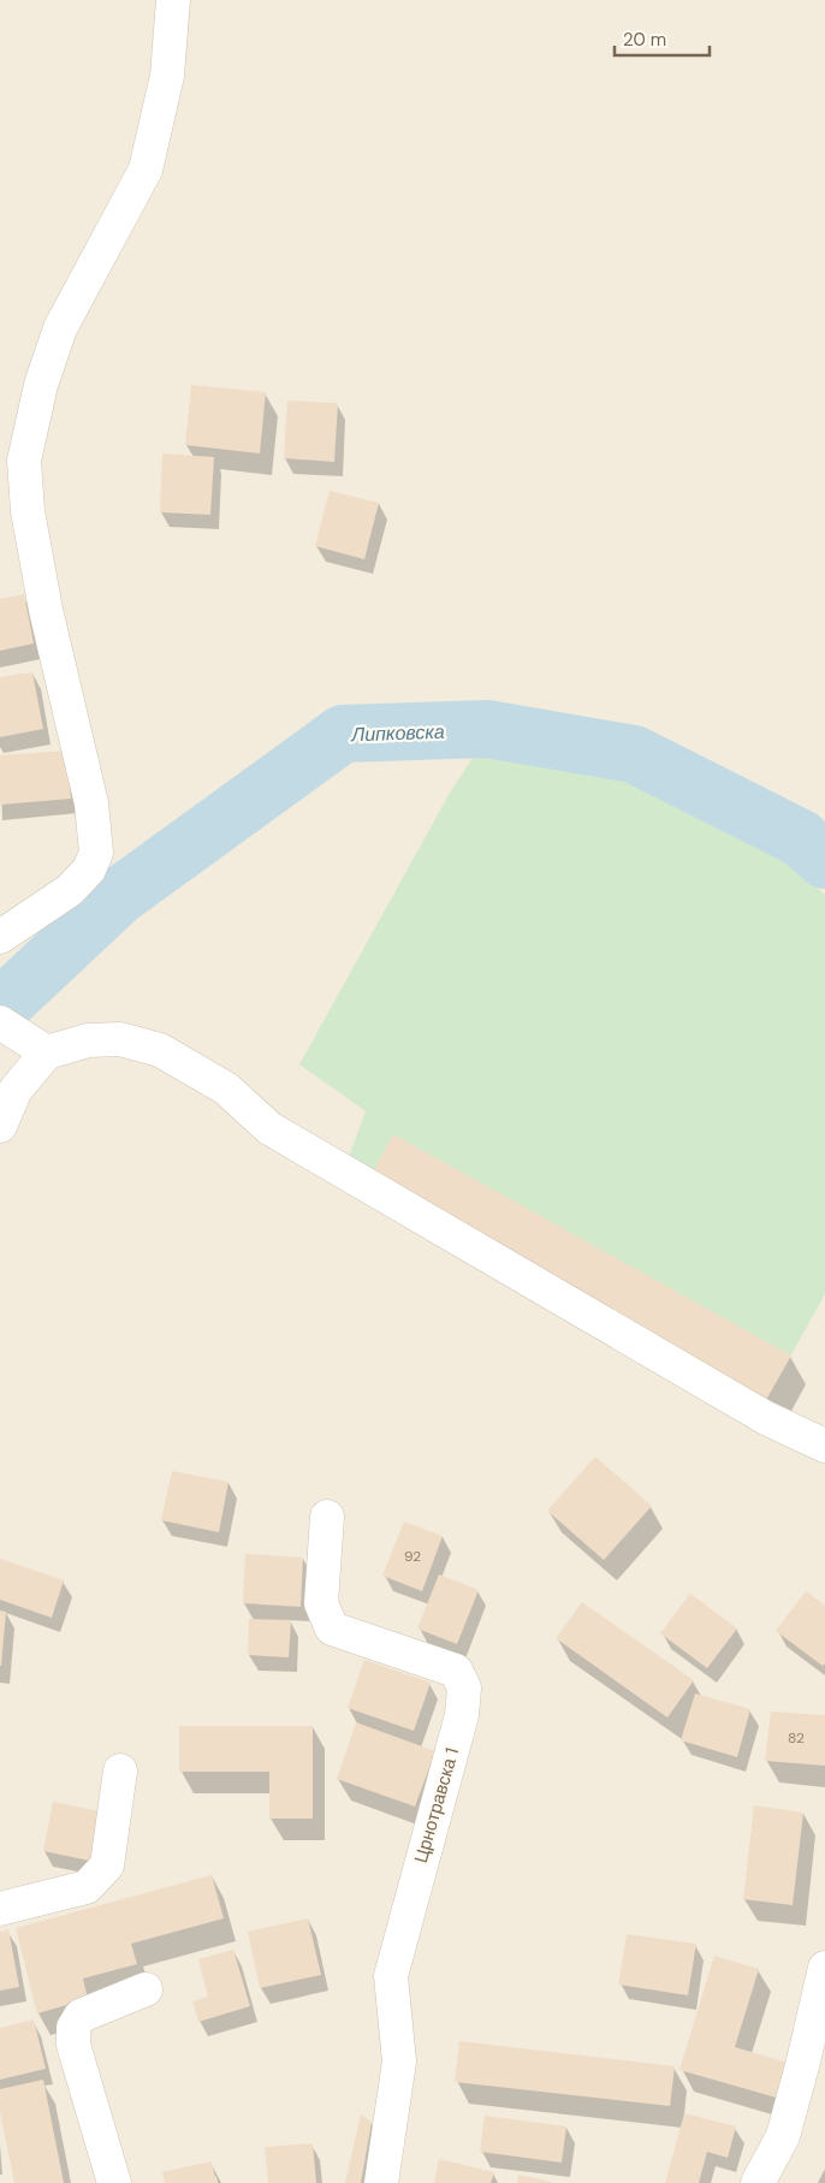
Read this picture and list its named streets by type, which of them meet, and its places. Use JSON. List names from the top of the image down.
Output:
{
  "streets": {
    "street": ["Црнотравска 1"]
  },
  "water": ["Липковска"],
  "house_numbers": ["92", "82"],
  "scale_bar": "20 m"
}
